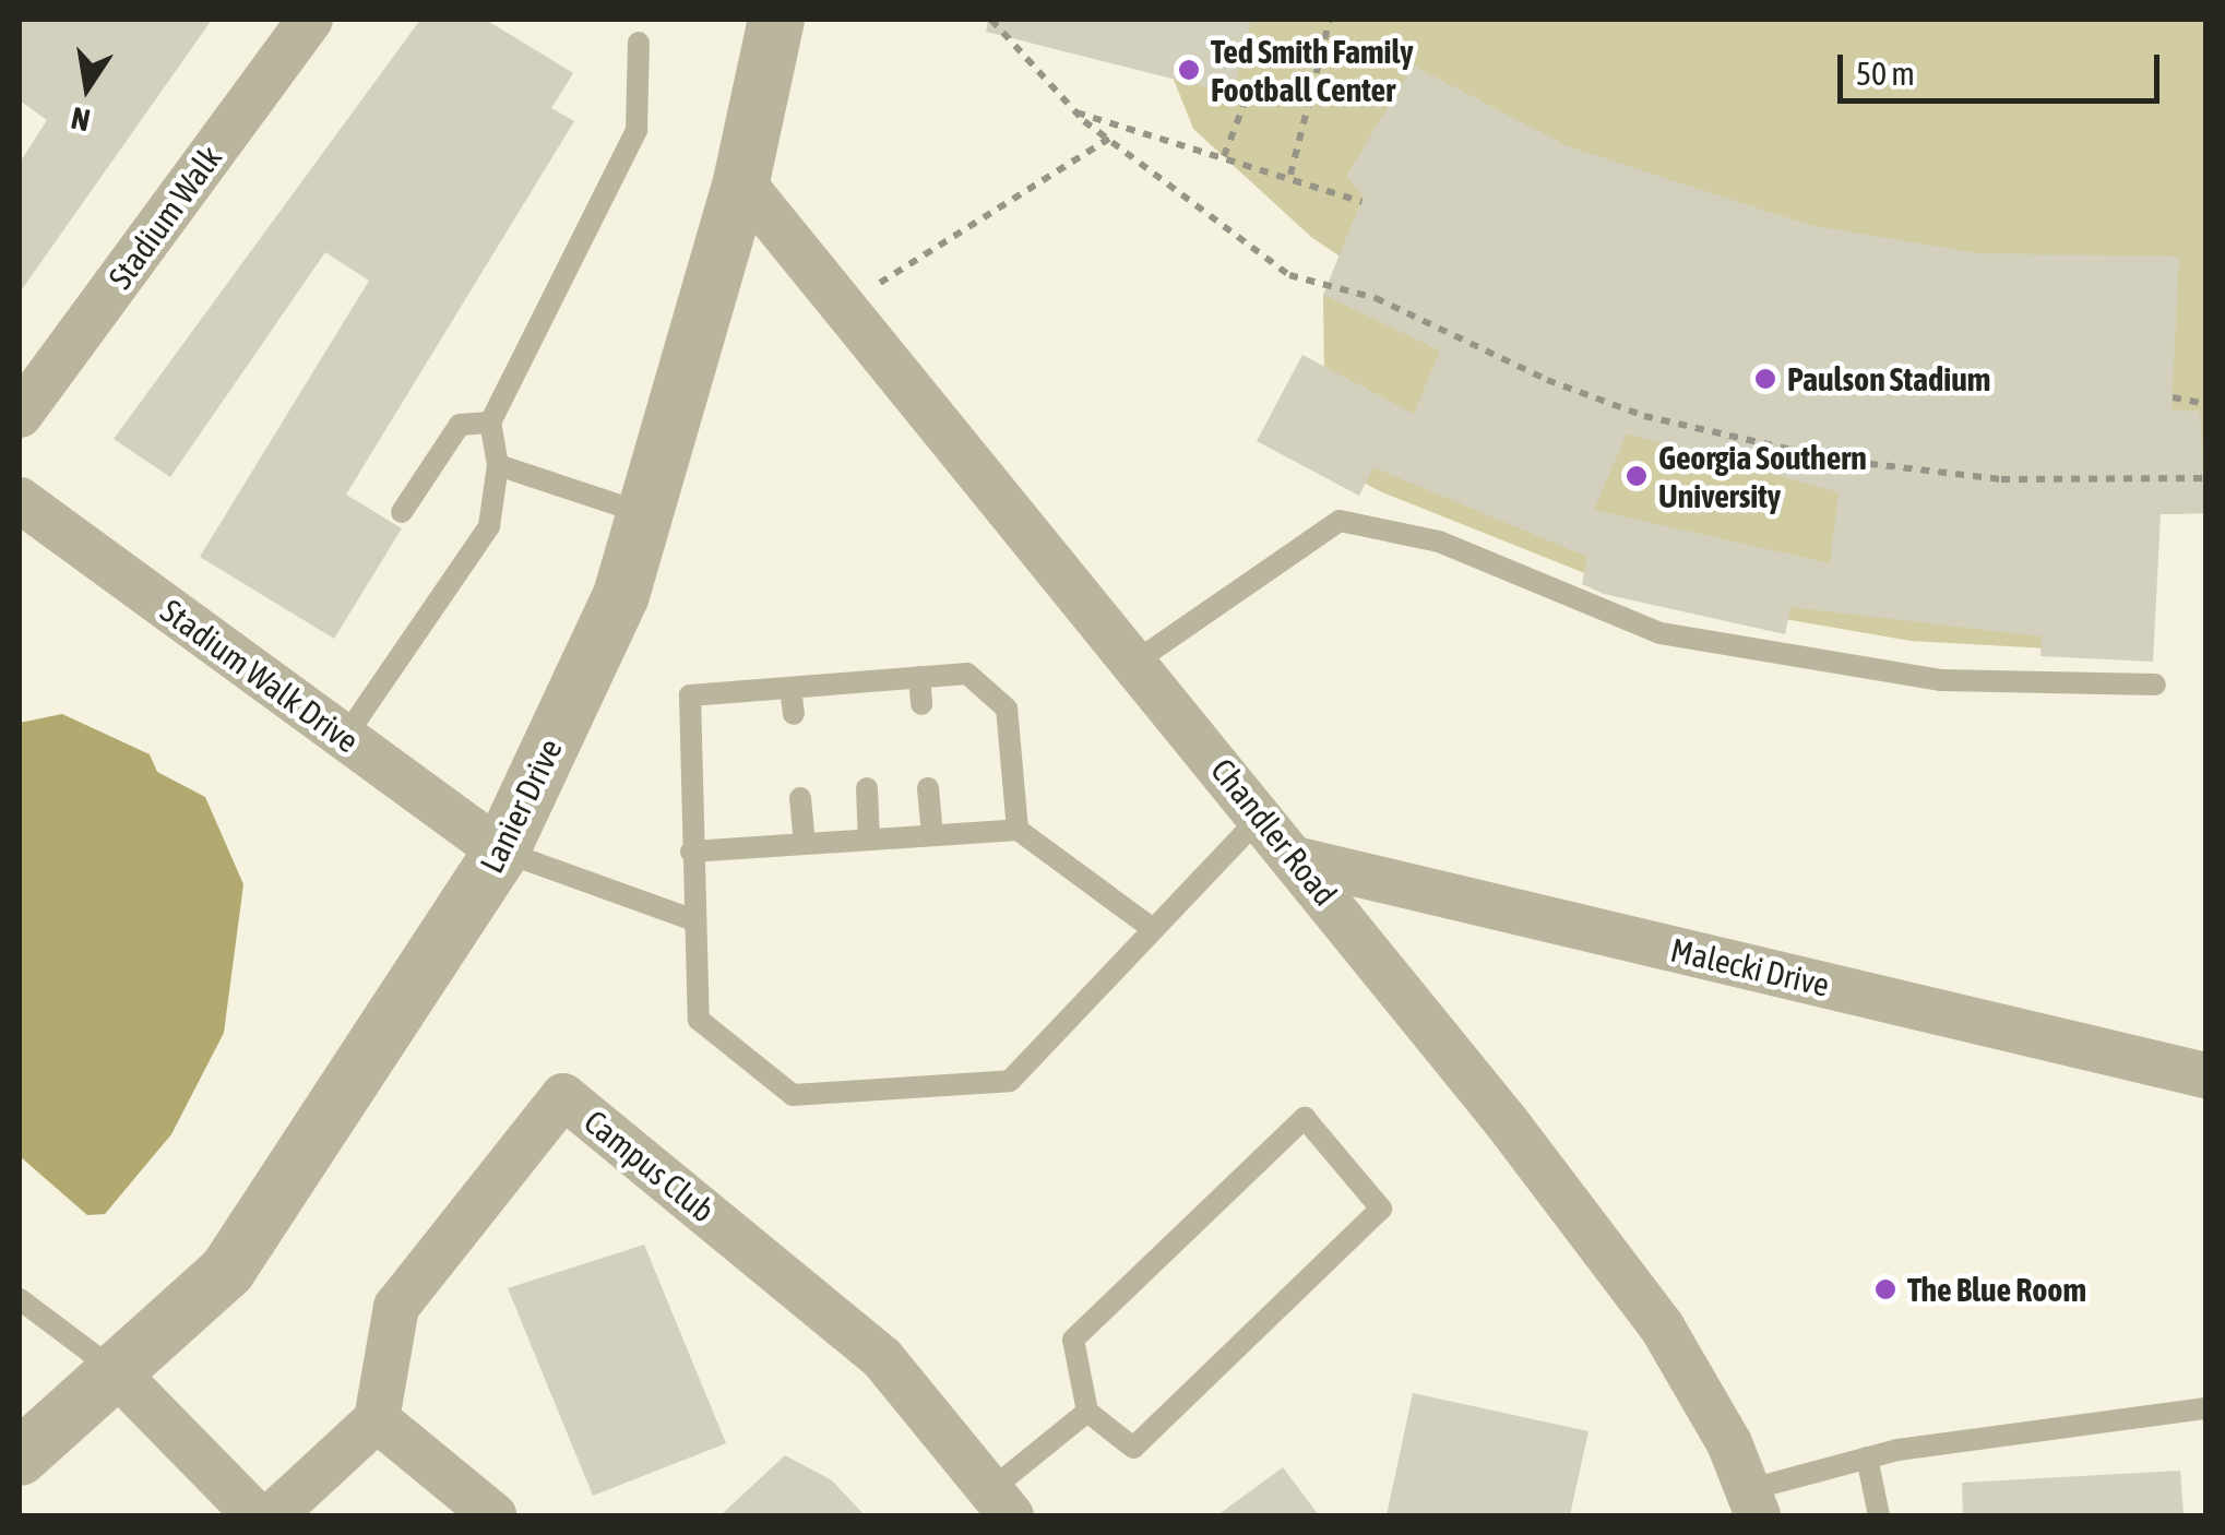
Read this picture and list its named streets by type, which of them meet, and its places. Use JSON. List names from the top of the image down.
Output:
{
  "streets": {
    "street": [
      "Stadium Walk",
      "Stadium Walk Drive",
      "Lanier Drive",
      "Chandler Road",
      "Malecki Drive",
      "Campus Club"
    ]
  },
  "crossings": [
    ["Stadium Walk Drive", "Lanier Drive"],
    ["Lanier Drive", "Chandler Road"],
    ["Chandler Road", "Malecki Drive"]
  ],
  "places": [
    "Ted Smith Family Football Center",
    "Paulson Stadium",
    "Georgia Southern University",
    "The Blue Room"
  ],
  "scale_bar": "50 m",
  "north": "bottom"
}
